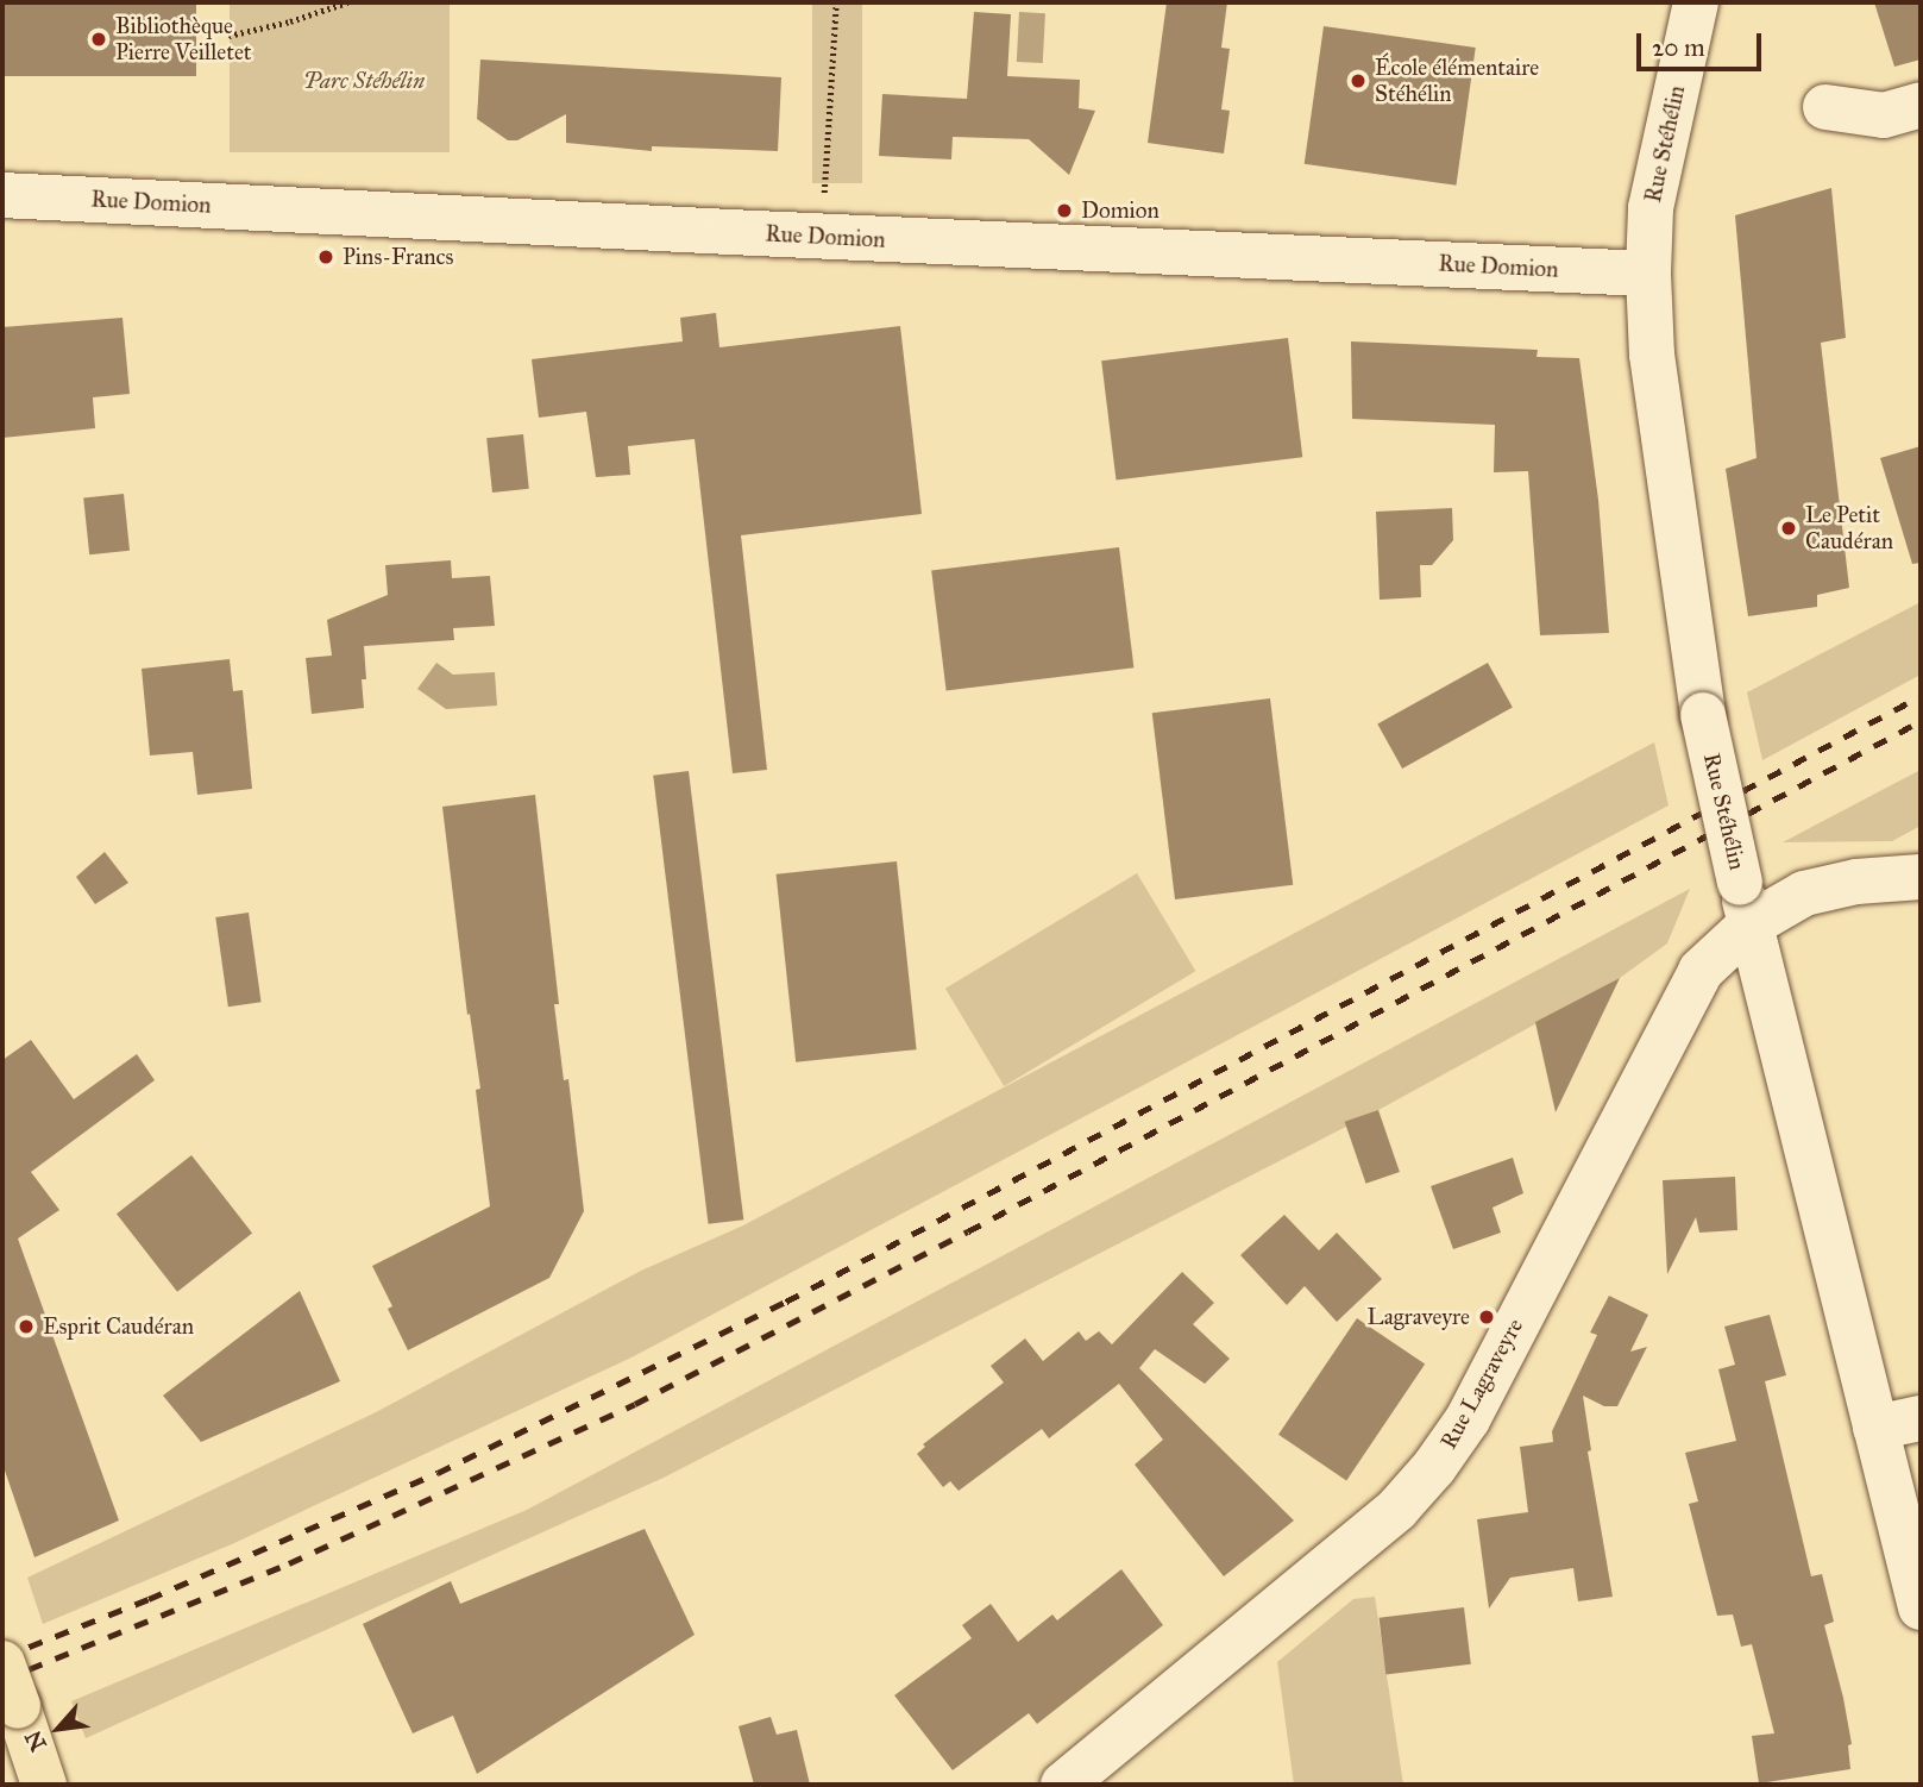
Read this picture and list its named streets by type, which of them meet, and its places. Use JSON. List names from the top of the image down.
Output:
{
  "streets": {
    "street": ["Rue Stéhélin", "Rue Domion", "Rue Lagraveyre"]
  },
  "crossings": [
    ["Rue Stéhélin", "Rue Domion"],
    ["Rue Stéhélin", "Rue Lagraveyre"]
  ],
  "parks": ["Parc Stéhélin"],
  "places": [
    "Bibliothèque Pierre Veilletet",
    "École élémentaire Stéhélin",
    "Domion",
    "Pins-Francs",
    "Le Petit Caudéran",
    "Lagraveyre",
    "Esprit Caudéran"
  ],
  "scale_bar": "20 m",
  "north": "bottom left"
}
